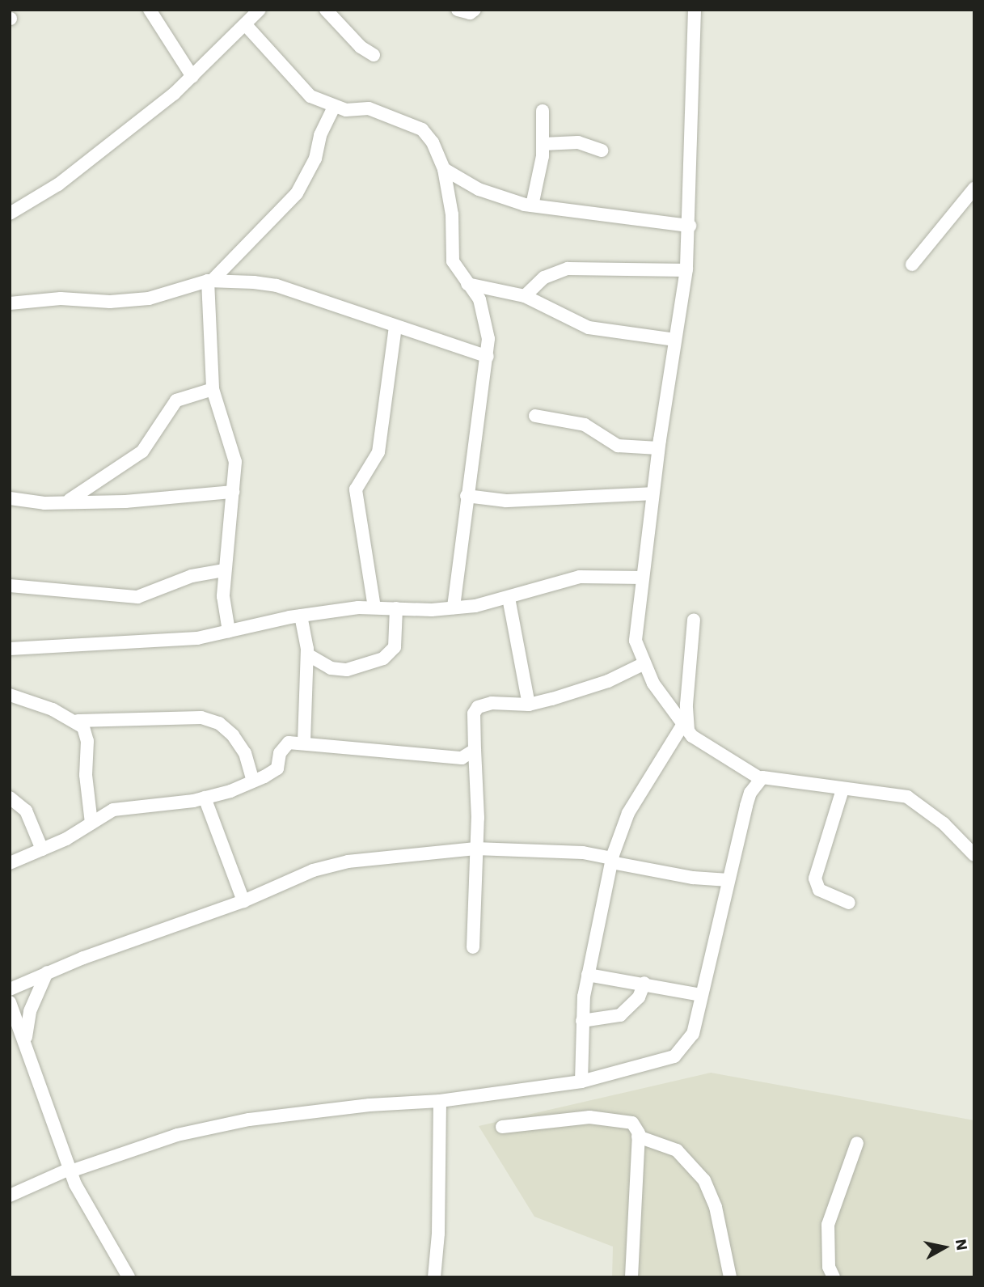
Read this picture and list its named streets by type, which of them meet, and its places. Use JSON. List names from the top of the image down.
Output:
{
  "north": "right"
}
